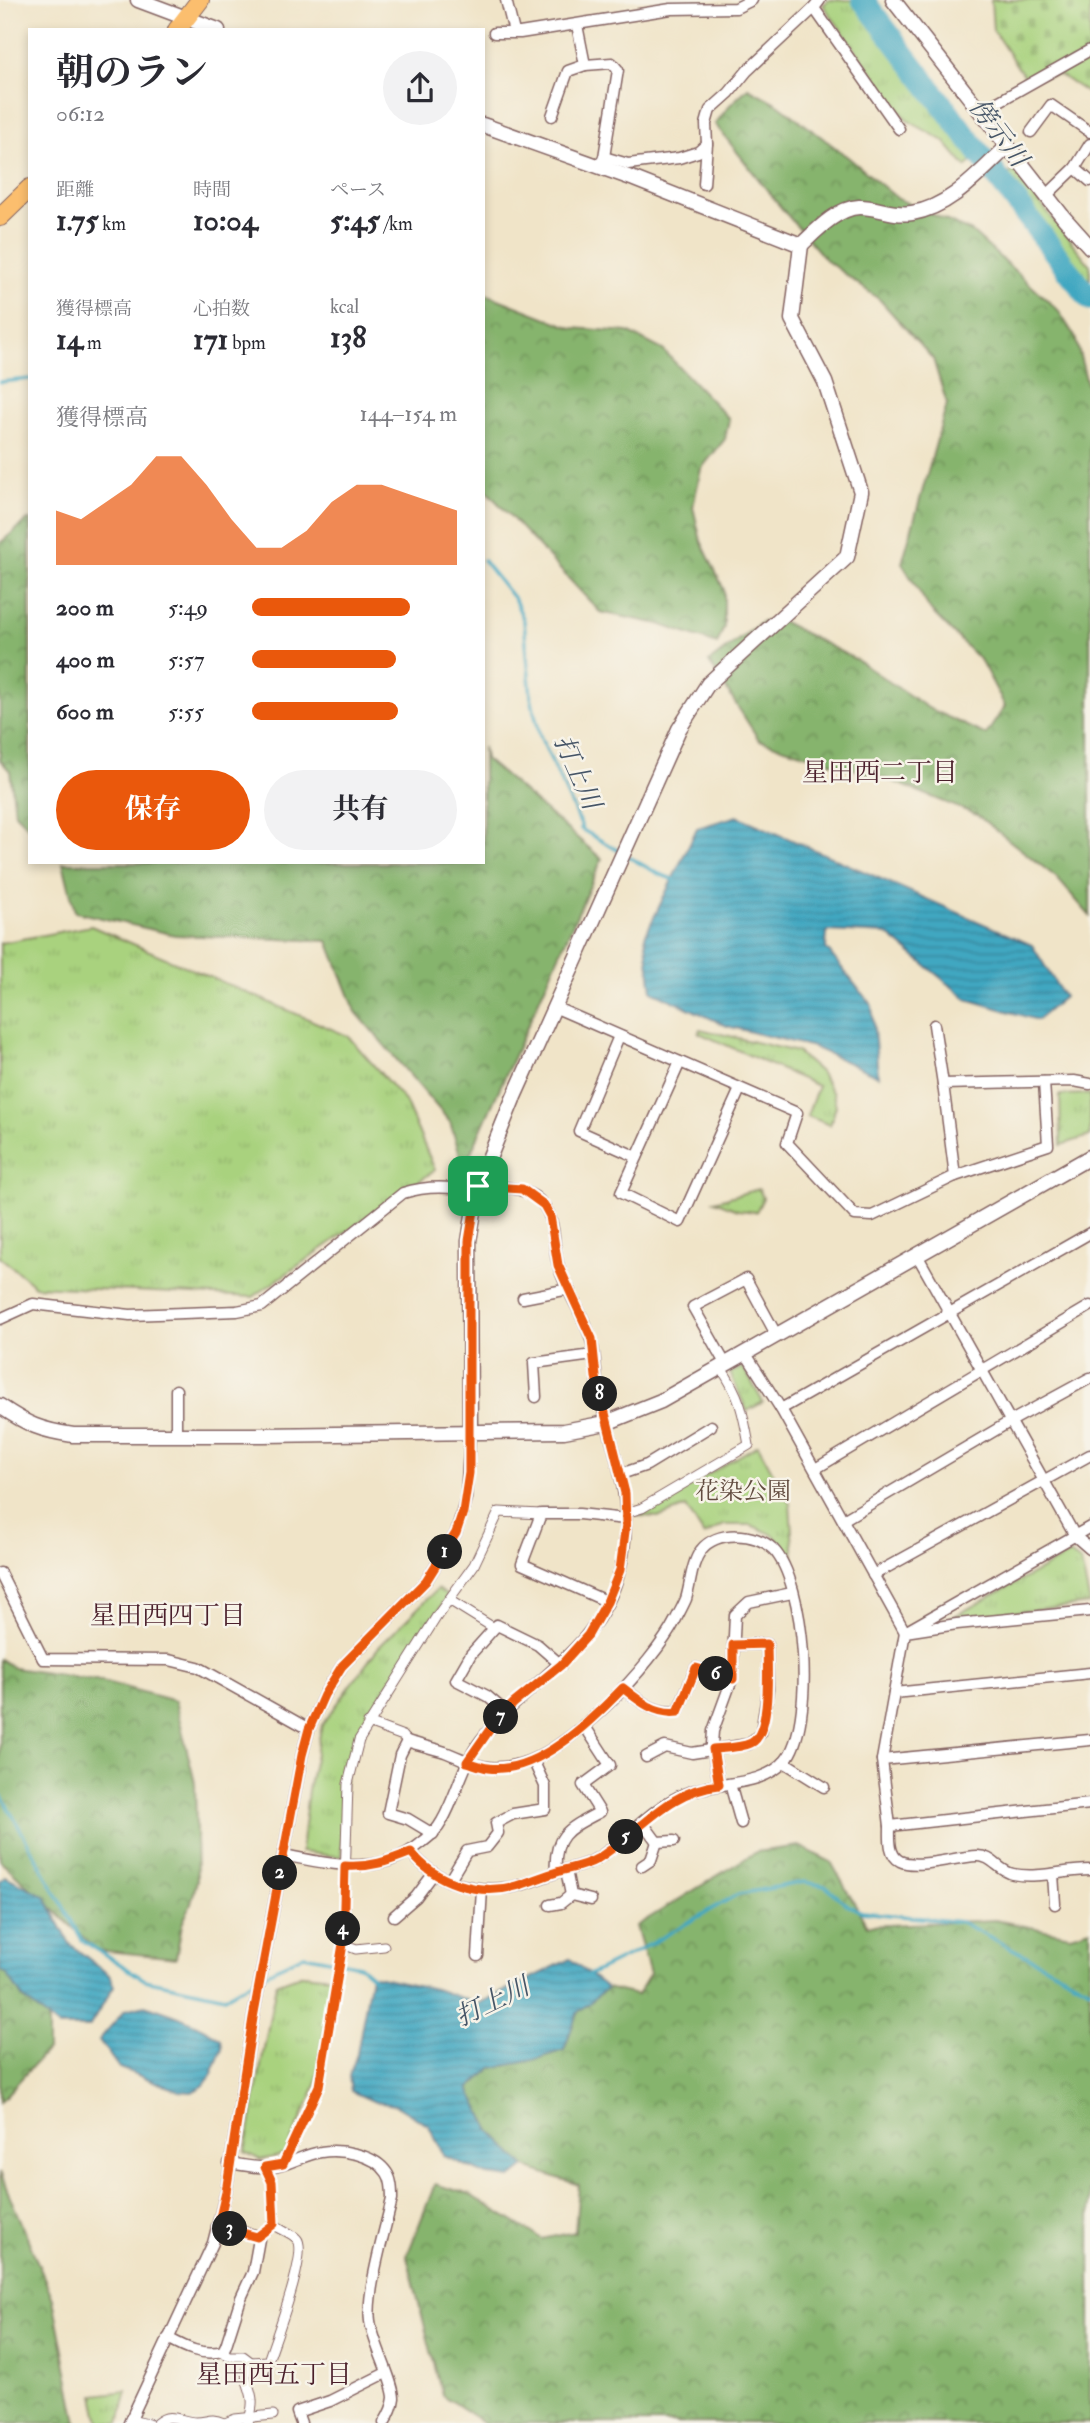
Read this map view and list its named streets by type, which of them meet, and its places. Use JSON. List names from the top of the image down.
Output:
{
  "districts": ["星田西二丁目", "星田西四丁目", "星田西五丁目"],
  "water": ["傍示川", "打上川"],
  "parks": ["花染公園"],
  "page": {
    "heading": ["朝のラン", "06:12"],
    "stats": [
      ["距離", "1.75 km"],
      ["時間", "10:04"],
      ["ペース", "5:45 /km"],
      ["獲得標高", "14 m"],
      ["心拍数", "171 bpm"],
      ["kcal", "138"]
    ],
    "chart": ["獲得標高", "144–154 m"],
    "list": [
      {
        "name": "200 m",
        "note": "5:49"
      },
      {
        "name": "400 m",
        "note": "5:57"
      },
      {
        "name": "600 m",
        "note": "5:55"
      }
    ],
    "buttons": ["保存", "共有"],
    "pins": [
      "8",
      "1",
      "6",
      "7",
      "5",
      "2",
      "4",
      "3"
    ]
  }
}
